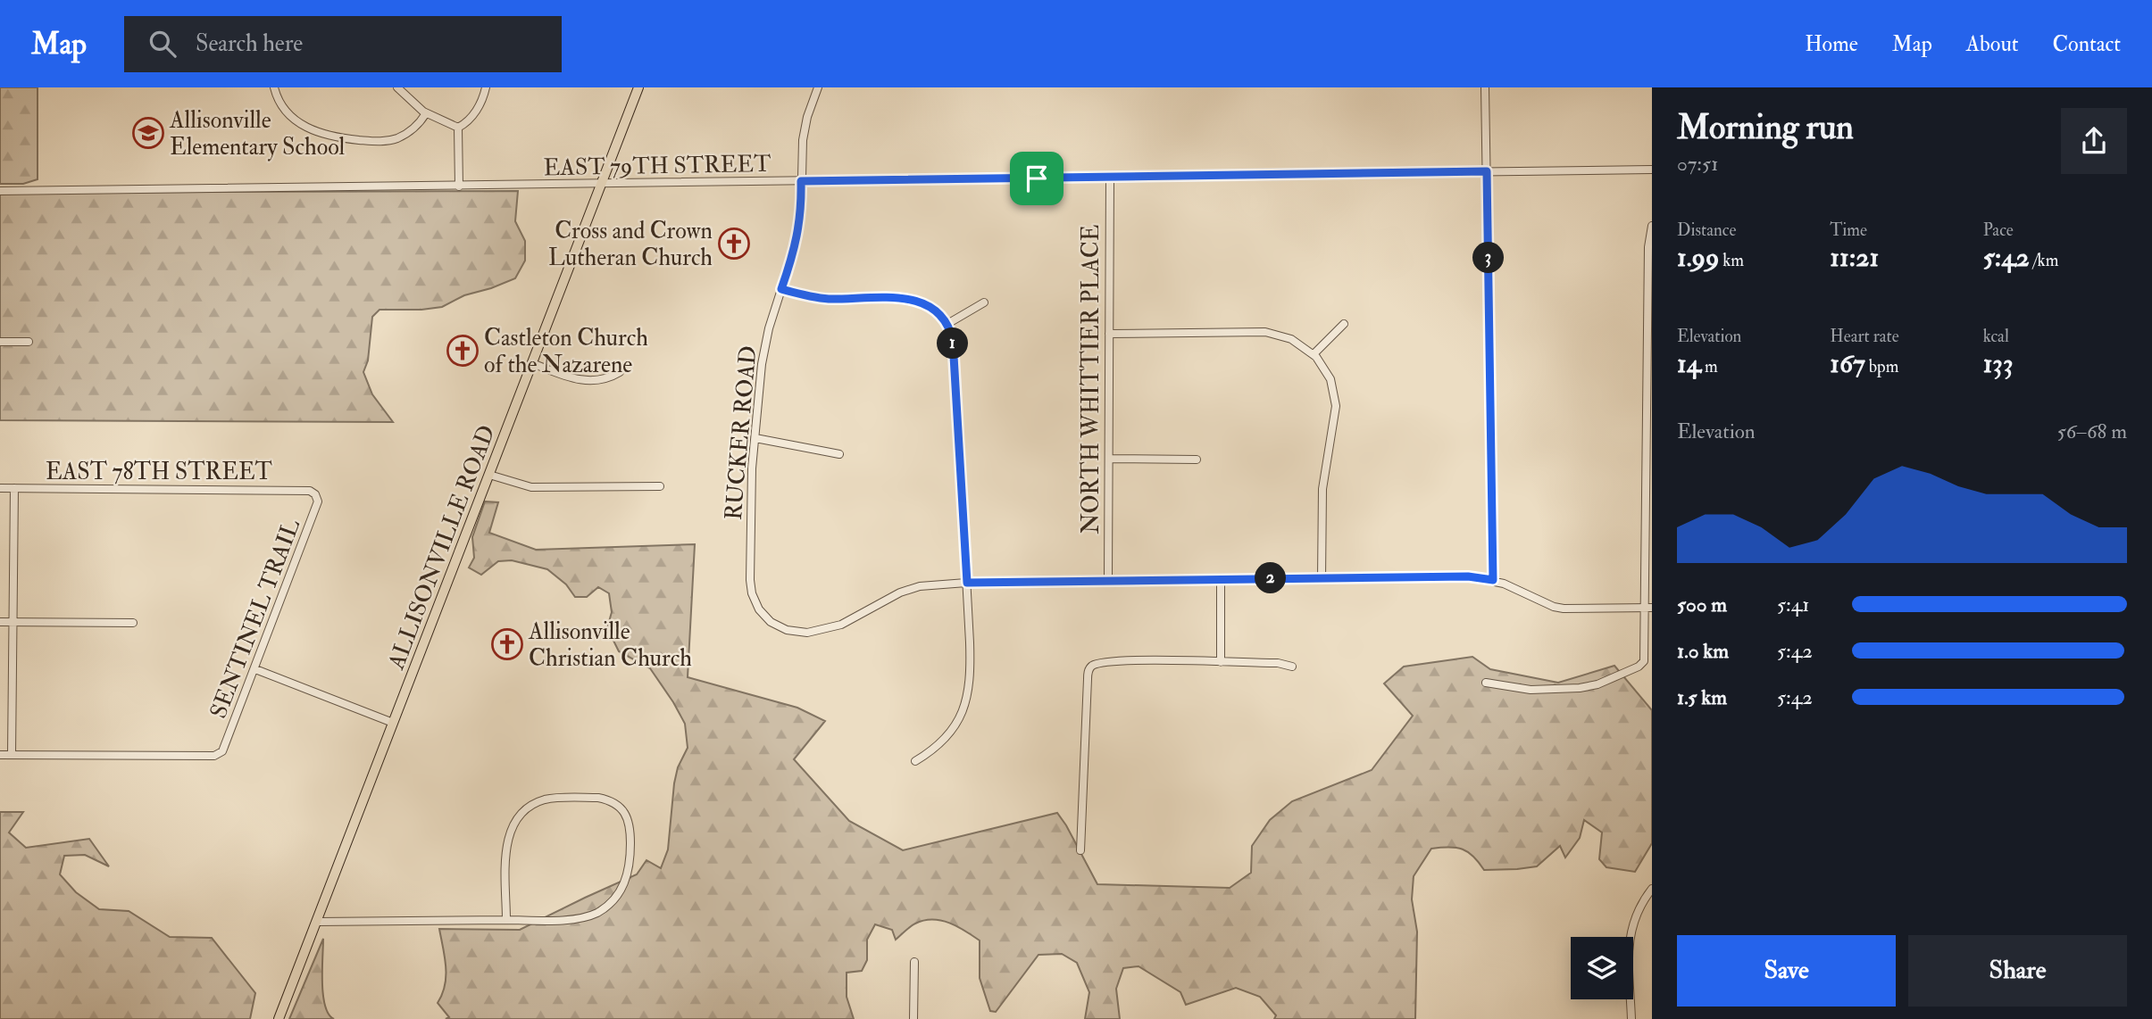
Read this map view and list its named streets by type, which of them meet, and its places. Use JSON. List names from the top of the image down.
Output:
{
  "streets": {
    "main road": ["ALLISONVILLE ROAD"],
    "street": [
      "EAST 79TH STREET",
      "NORTH WHITTIER PLACE",
      "RUCKER ROAD",
      "EAST 78TH STREET",
      "SENTINEL TRAIL"
    ]
  },
  "crossings": [
    ["EAST 79TH STREET", "NORTH WHITTIER PLACE"],
    ["EAST 79TH STREET", "RUCKER ROAD"],
    ["EAST 79TH STREET", "ALLISONVILLE ROAD"],
    ["EAST 78TH STREET", "SENTINEL TRAIL"]
  ],
  "places": {
    "school or university": ["Allisonville Elementary School"],
    "church": ["Cross and Crown Lutheran Church", "Castleton Church of the Nazarene", "Allisonville Christian Church"]
  },
  "page": {
    "header": "Map",
    "search": "Search here",
    "nav": [
      "Home",
      "Map",
      "About",
      "Contact"
    ],
    "heading": ["Morning run", "07:51"],
    "stats": [
      ["Distance", "1.99 km"],
      ["Time", "11:21"],
      ["Pace", "5:42 /km"],
      ["Elevation", "14 m"],
      ["Heart rate", "167 bpm"],
      ["kcal", "133"]
    ],
    "pins": ["3", "1", "2"],
    "chart": ["Elevation", "56–68 m"],
    "list": [
      {
        "name": "500 m",
        "note": "5:41"
      },
      {
        "name": "1.0 km",
        "note": "5:42"
      },
      {
        "name": "1.5 km",
        "note": "5:42"
      }
    ],
    "buttons": ["Save", "Share"]
  }
}
